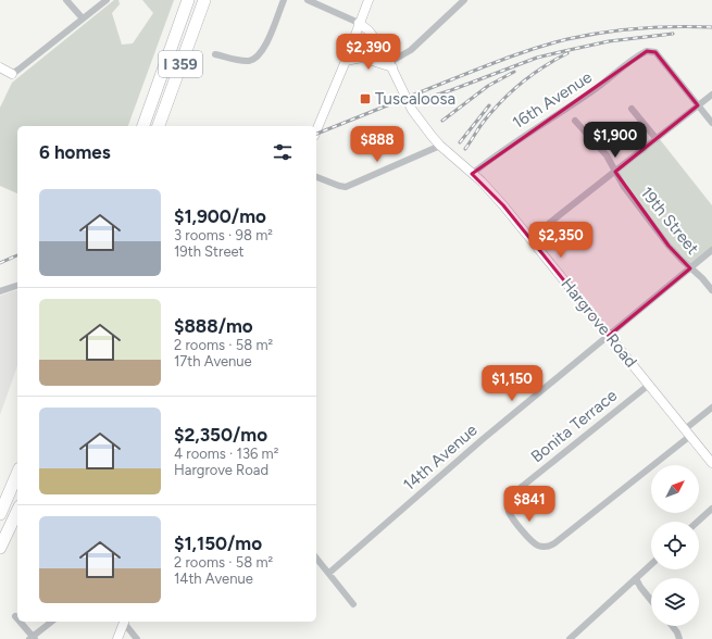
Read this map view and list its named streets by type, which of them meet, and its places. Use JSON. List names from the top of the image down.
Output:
{
  "streets": {
    "highway": ["I 359"],
    "main road": ["Hargrove Road"],
    "street": [
      "16th Avenue",
      "19th Street",
      "Bonita Terrace",
      "14th Avenue"
    ]
  },
  "crossings": [
    ["16th Avenue", "Hargrove Road"],
    ["19th Street", "14th Avenue"],
    ["Hargrove Road", "Bonita Terrace"],
    ["Hargrove Road", "14th Avenue"]
  ],
  "places": {
    "transit": ["Tuscaloosa"]
  },
  "north": "top right",
  "page": {
    "price": [
      "$2,390",
      "$1,900",
      "$888",
      "$2,350",
      "$1,150",
      "$841"
    ],
    "heading": "6 homes",
    "list": [
      {
        "name": "$1,900/mo",
        "note": "3 rooms · 98 m² · 19th Street"
      },
      {
        "name": "$888/mo",
        "note": "2 rooms · 58 m² · 17th Avenue"
      },
      {
        "name": "$2,350/mo",
        "note": "4 rooms · 136 m² · Hargrove Road"
      },
      {
        "name": "$1,150/mo",
        "note": "2 rooms · 58 m² · 14th Avenue"
      }
    ]
  }
}
